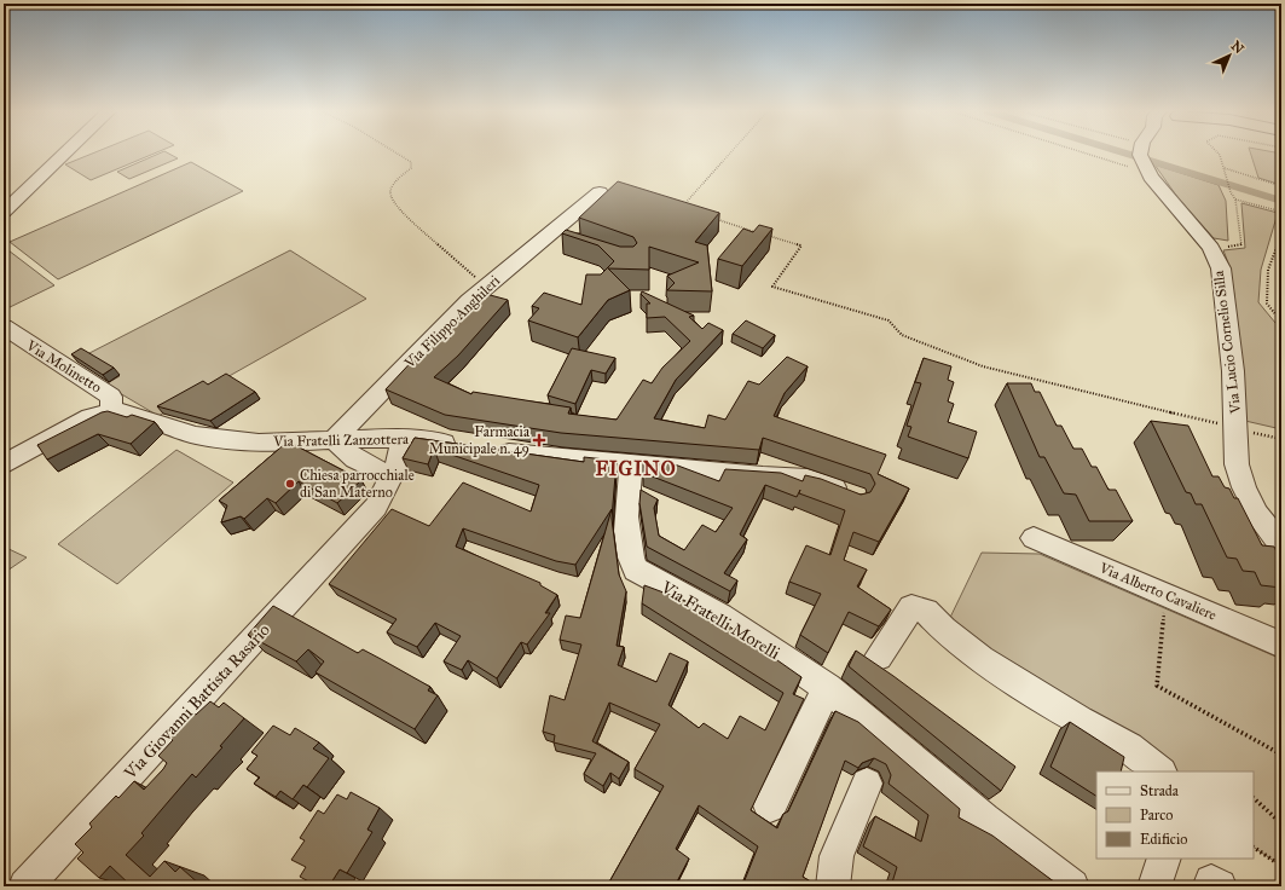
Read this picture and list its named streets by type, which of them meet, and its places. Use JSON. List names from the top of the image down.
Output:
{
  "streets": {
    "street": [
      "Via Filippo Anghileri",
      "Via Lucio Cornelio Silla",
      "Via Molinetto",
      "Via Fratelli Zanzottera",
      "Via Alberto Cavaliere",
      "Via Fratelli Morelli",
      "Via Giovanni Battista Rasario"
    ]
  },
  "crossings": [
    ["Via Filippo Anghileri", "Via Fratelli Zanzottera"],
    ["Via Molinetto", "Via Fratelli Zanzottera"],
    ["Via Fratelli Zanzottera", "Via Giovanni Battista Rasario"]
  ],
  "districts": ["FIGINO"],
  "places": {
    "health": ["Farmacia Municipale n. 49"],
    "other": ["Chiesa parrocchiale di San Materno"]
  },
  "legend": ["Strada", "Parco", "Edificio"],
  "north": "top right"
}
